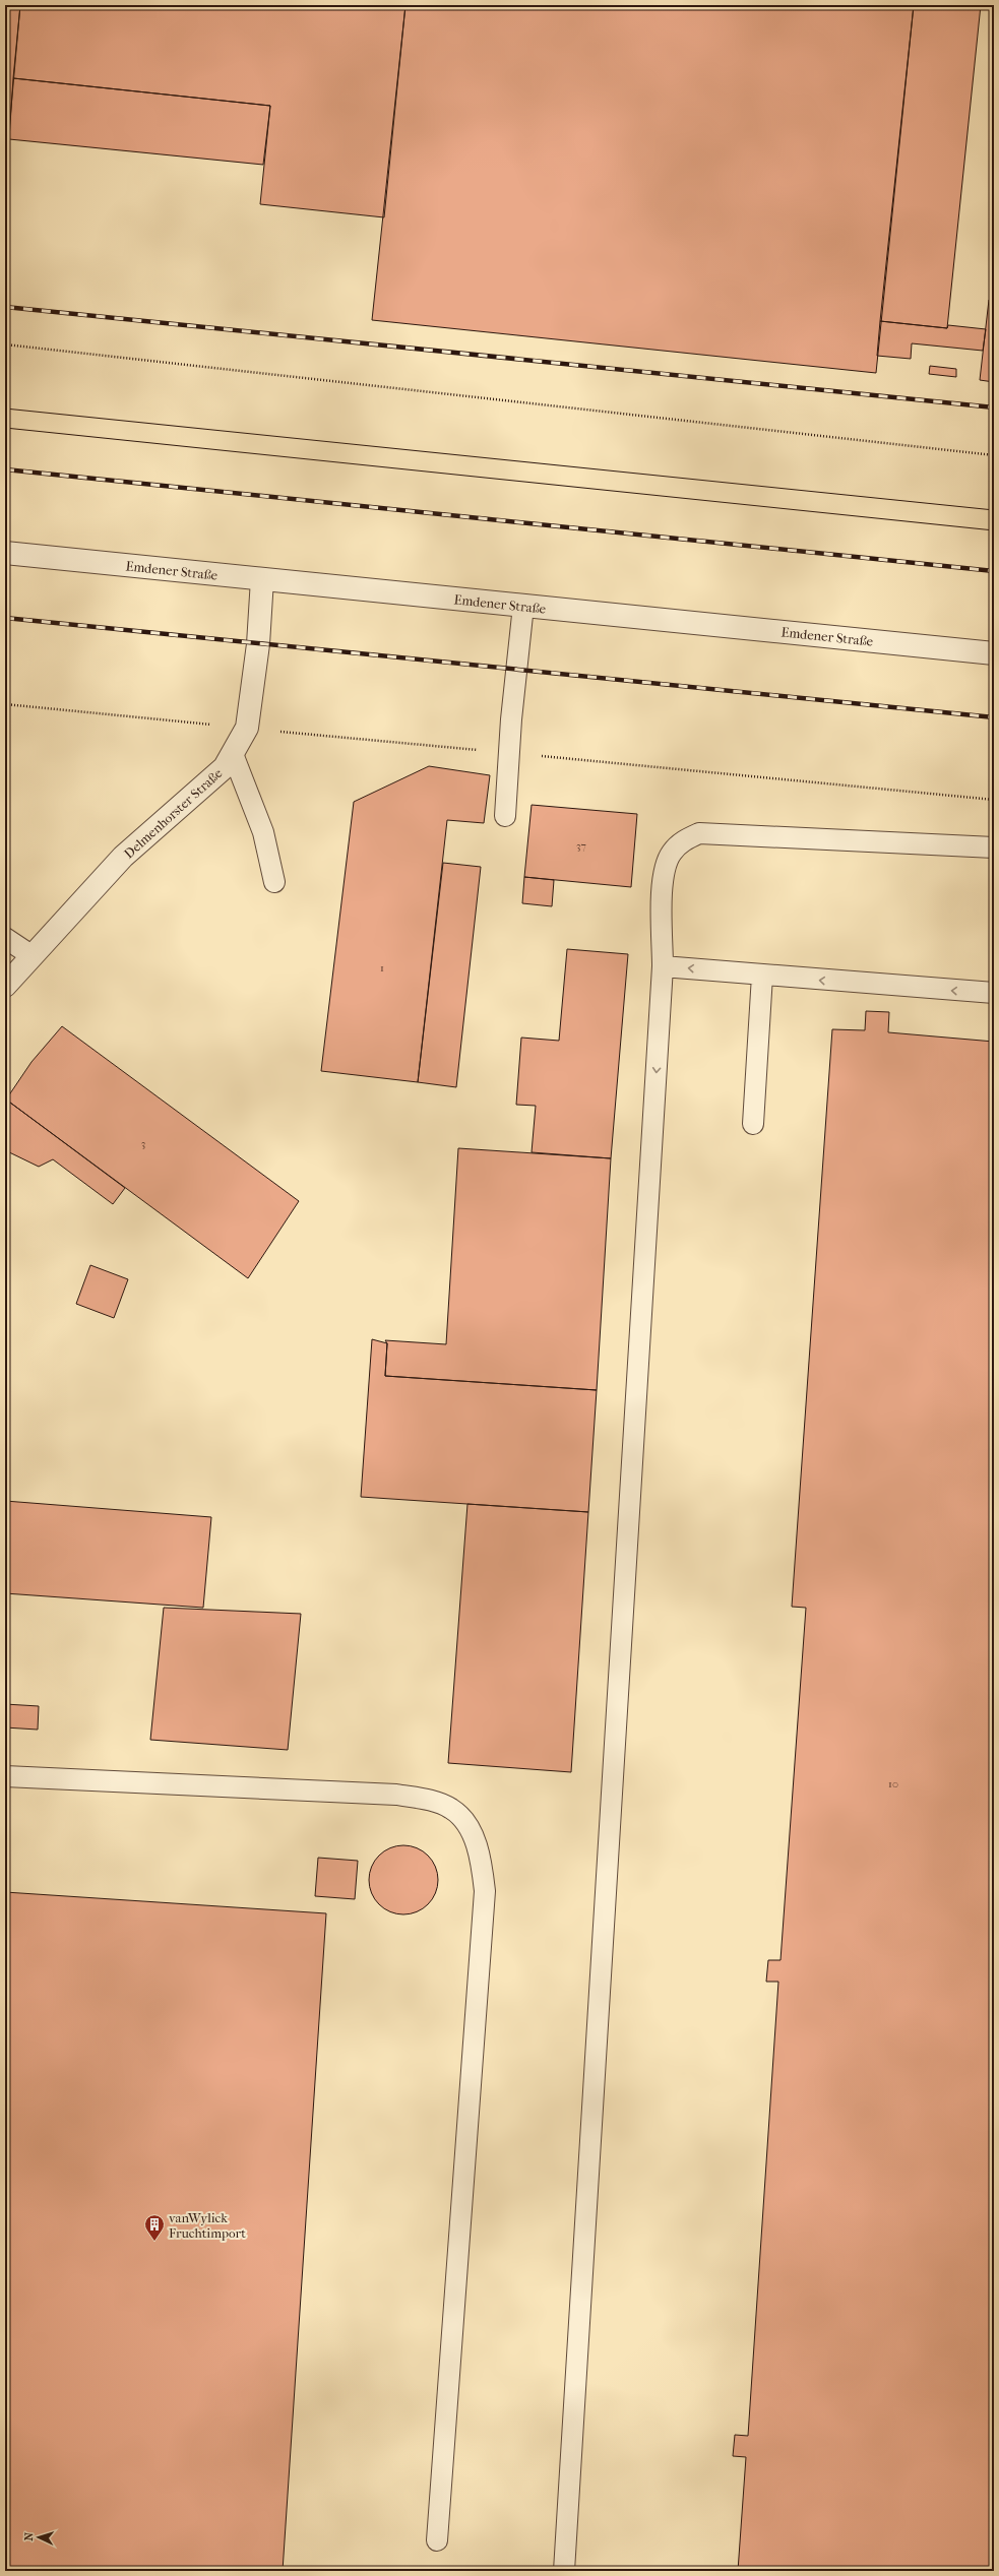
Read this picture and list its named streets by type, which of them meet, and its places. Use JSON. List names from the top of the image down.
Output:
{
  "streets": {
    "street": ["Emdener Straße", "Delmenhorster Straße"]
  },
  "crossings": [
    ["Emdener Straße", "Delmenhorster Straße"]
  ],
  "places": {
    "building": ["vanWylick Fruchtimport"]
  },
  "house_numbers": [
    "37",
    "1",
    "3",
    "10"
  ],
  "north": "left"
}
